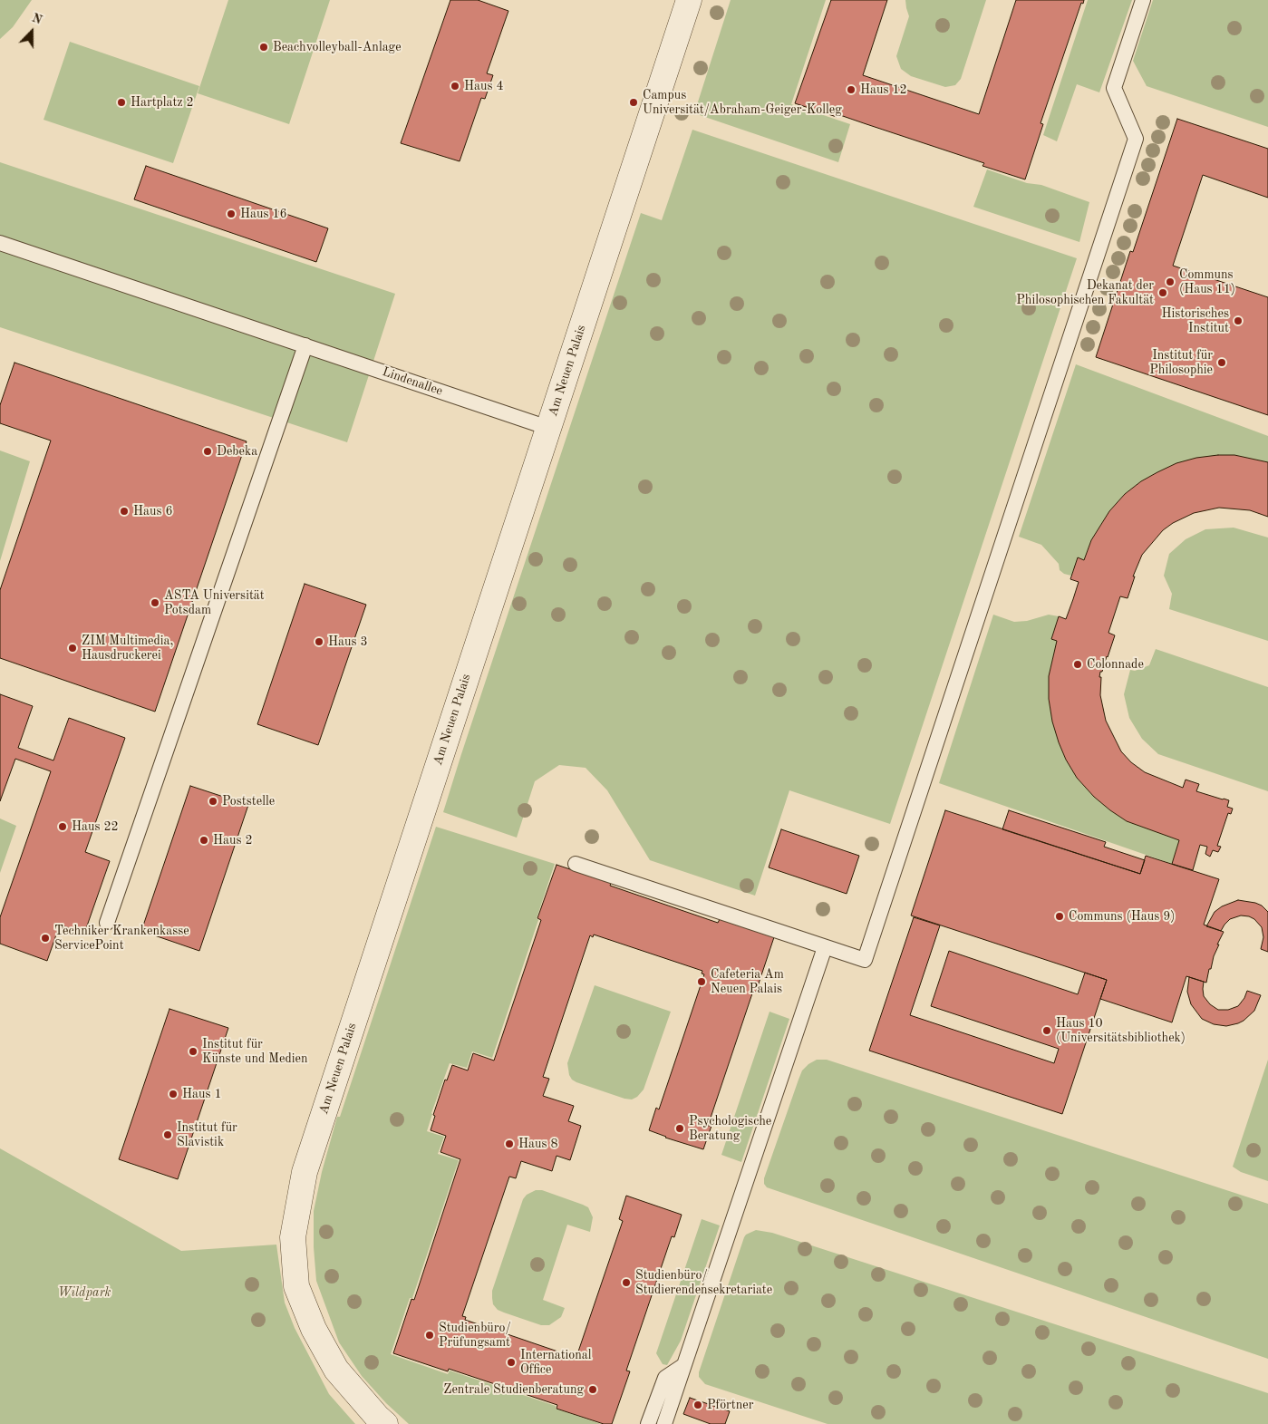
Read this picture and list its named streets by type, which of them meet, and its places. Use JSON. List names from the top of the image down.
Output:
{
  "streets": {
    "street": ["Am Neuen Palais"],
    "lane": ["Lindenallee"]
  },
  "crossings": [
    ["Am Neuen Palais", "Lindenallee"]
  ],
  "parks": ["Wildpark"],
  "places": [
    "Beachvolleyball-Anlage",
    "Haus 4",
    "Haus 12",
    "Hartplatz 2",
    "Campus Universität/Abraham-Geiger-Kolleg",
    "Haus 16",
    "Communs (Haus 11)",
    "Dekanat der Philosophischen Fakultät",
    "Historisches Institut",
    "Institut für Philosophie",
    "Debeka",
    "Haus 6",
    "ASTA Universität Potsdam",
    "Haus 3",
    "ZIM Multimedia, Hausdruckerei",
    "Colonnade",
    "Poststelle",
    "Haus 22",
    "Haus 2",
    "Communs (Haus 9)",
    "Techniker Krankenkasse ServicePoint",
    "Cafeteria Am Neuen Palais",
    "Haus 10 (Universitätsbibliothek)",
    "Institut für Künste und Medien",
    "Haus 1",
    "Psychologische Beratung",
    "Institut für Slavistik",
    "Haus 8",
    "Studienbüro/ Studierendensekretariate",
    "Studienbüro/ Prüfungsamt",
    "International Office",
    "Zentrale Studienberatung",
    "Pförtner"
  ],
  "north": "top"
}
